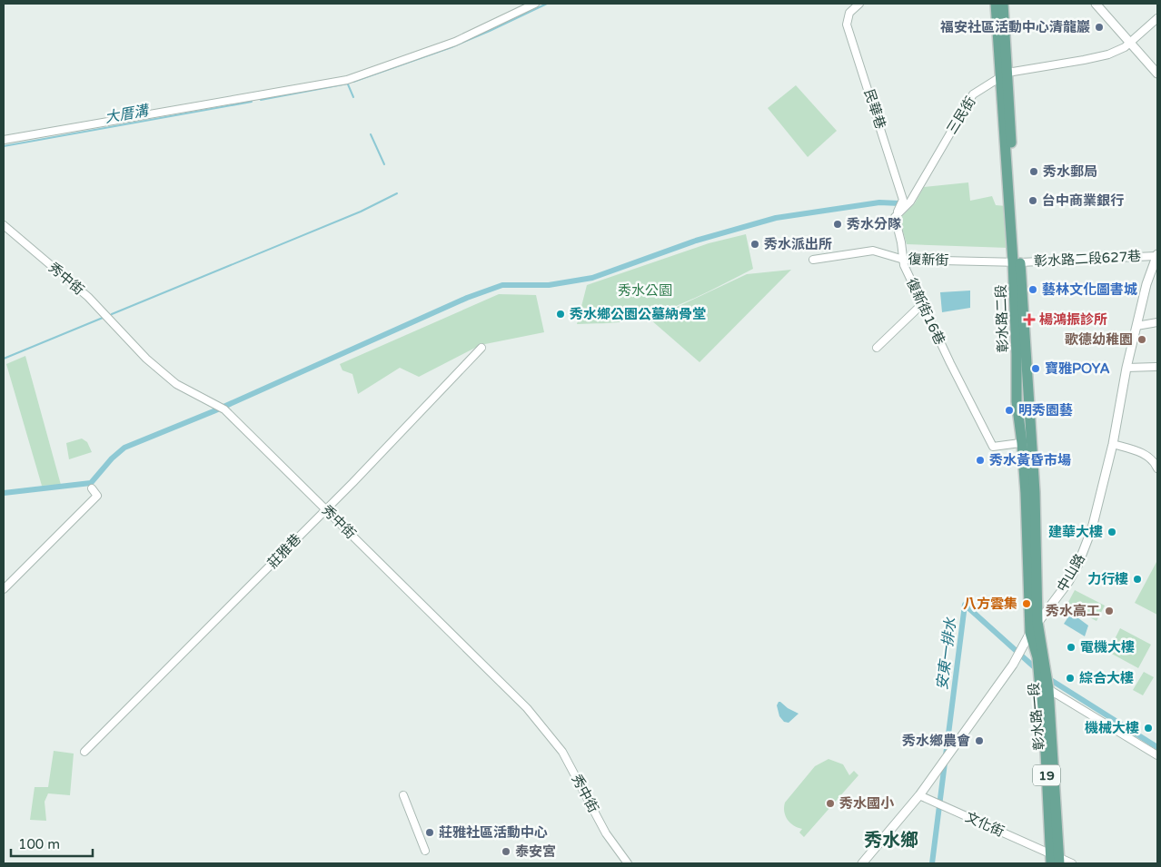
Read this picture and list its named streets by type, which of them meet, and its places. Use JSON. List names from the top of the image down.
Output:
{
  "streets": {
    "main road": ["彰水路二段", "彰水路一段", "19"],
    "street": [
      "民華巷",
      "三民街",
      "彰水路二段627巷",
      "復新街",
      "秀中街",
      "復新街16巷",
      "莊雅巷",
      "中山路",
      "文化街"
    ]
  },
  "crossings": [
    ["民華巷", "三民街"],
    ["三民街", "彰水路二段"],
    ["彰水路二段627巷", "復新街"],
    ["彰水路二段627巷", "彰水路二段"],
    ["彰水路二段627巷", "中山路"],
    ["復新街", "復新街16巷"],
    ["復新街", "彰水路二段"],
    ["秀中街", "莊雅巷"],
    ["復新街16巷", "彰水路二段"],
    ["彰水路二段", "中山路"],
    ["彰水路二段", "彰水路一段"],
    ["中山路", "彰水路一段"],
    ["中山路", "文化街"],
    ["彰水路一段", "文化街"]
  ],
  "districts": ["秀水鄉"],
  "water": ["大厝溝", "安東一排水"],
  "parks": ["秀水公園"],
  "places": {
    "other": [
      "福安社區活動中心清龍巖",
      "秀水郵局",
      "台中商業銀行",
      "秀水分隊",
      "秀水派出所",
      "藝林文化圖書城",
      "秀水鄉公園公墓納骨堂",
      "歌德幼稚園",
      "寶雅POYA",
      "明秀園藝",
      "秀水黃昏市場",
      "建華大樓",
      "力行樓",
      "八方雲集",
      "秀水高工",
      "電機大樓",
      "綜合大樓",
      "機械大樓",
      "秀水鄉農會",
      "秀水國小",
      "莊雅社區活動中心",
      "泰安宮"
    ],
    "health": ["楊鴻振診所"]
  },
  "scale_bar": "100 m"
}
